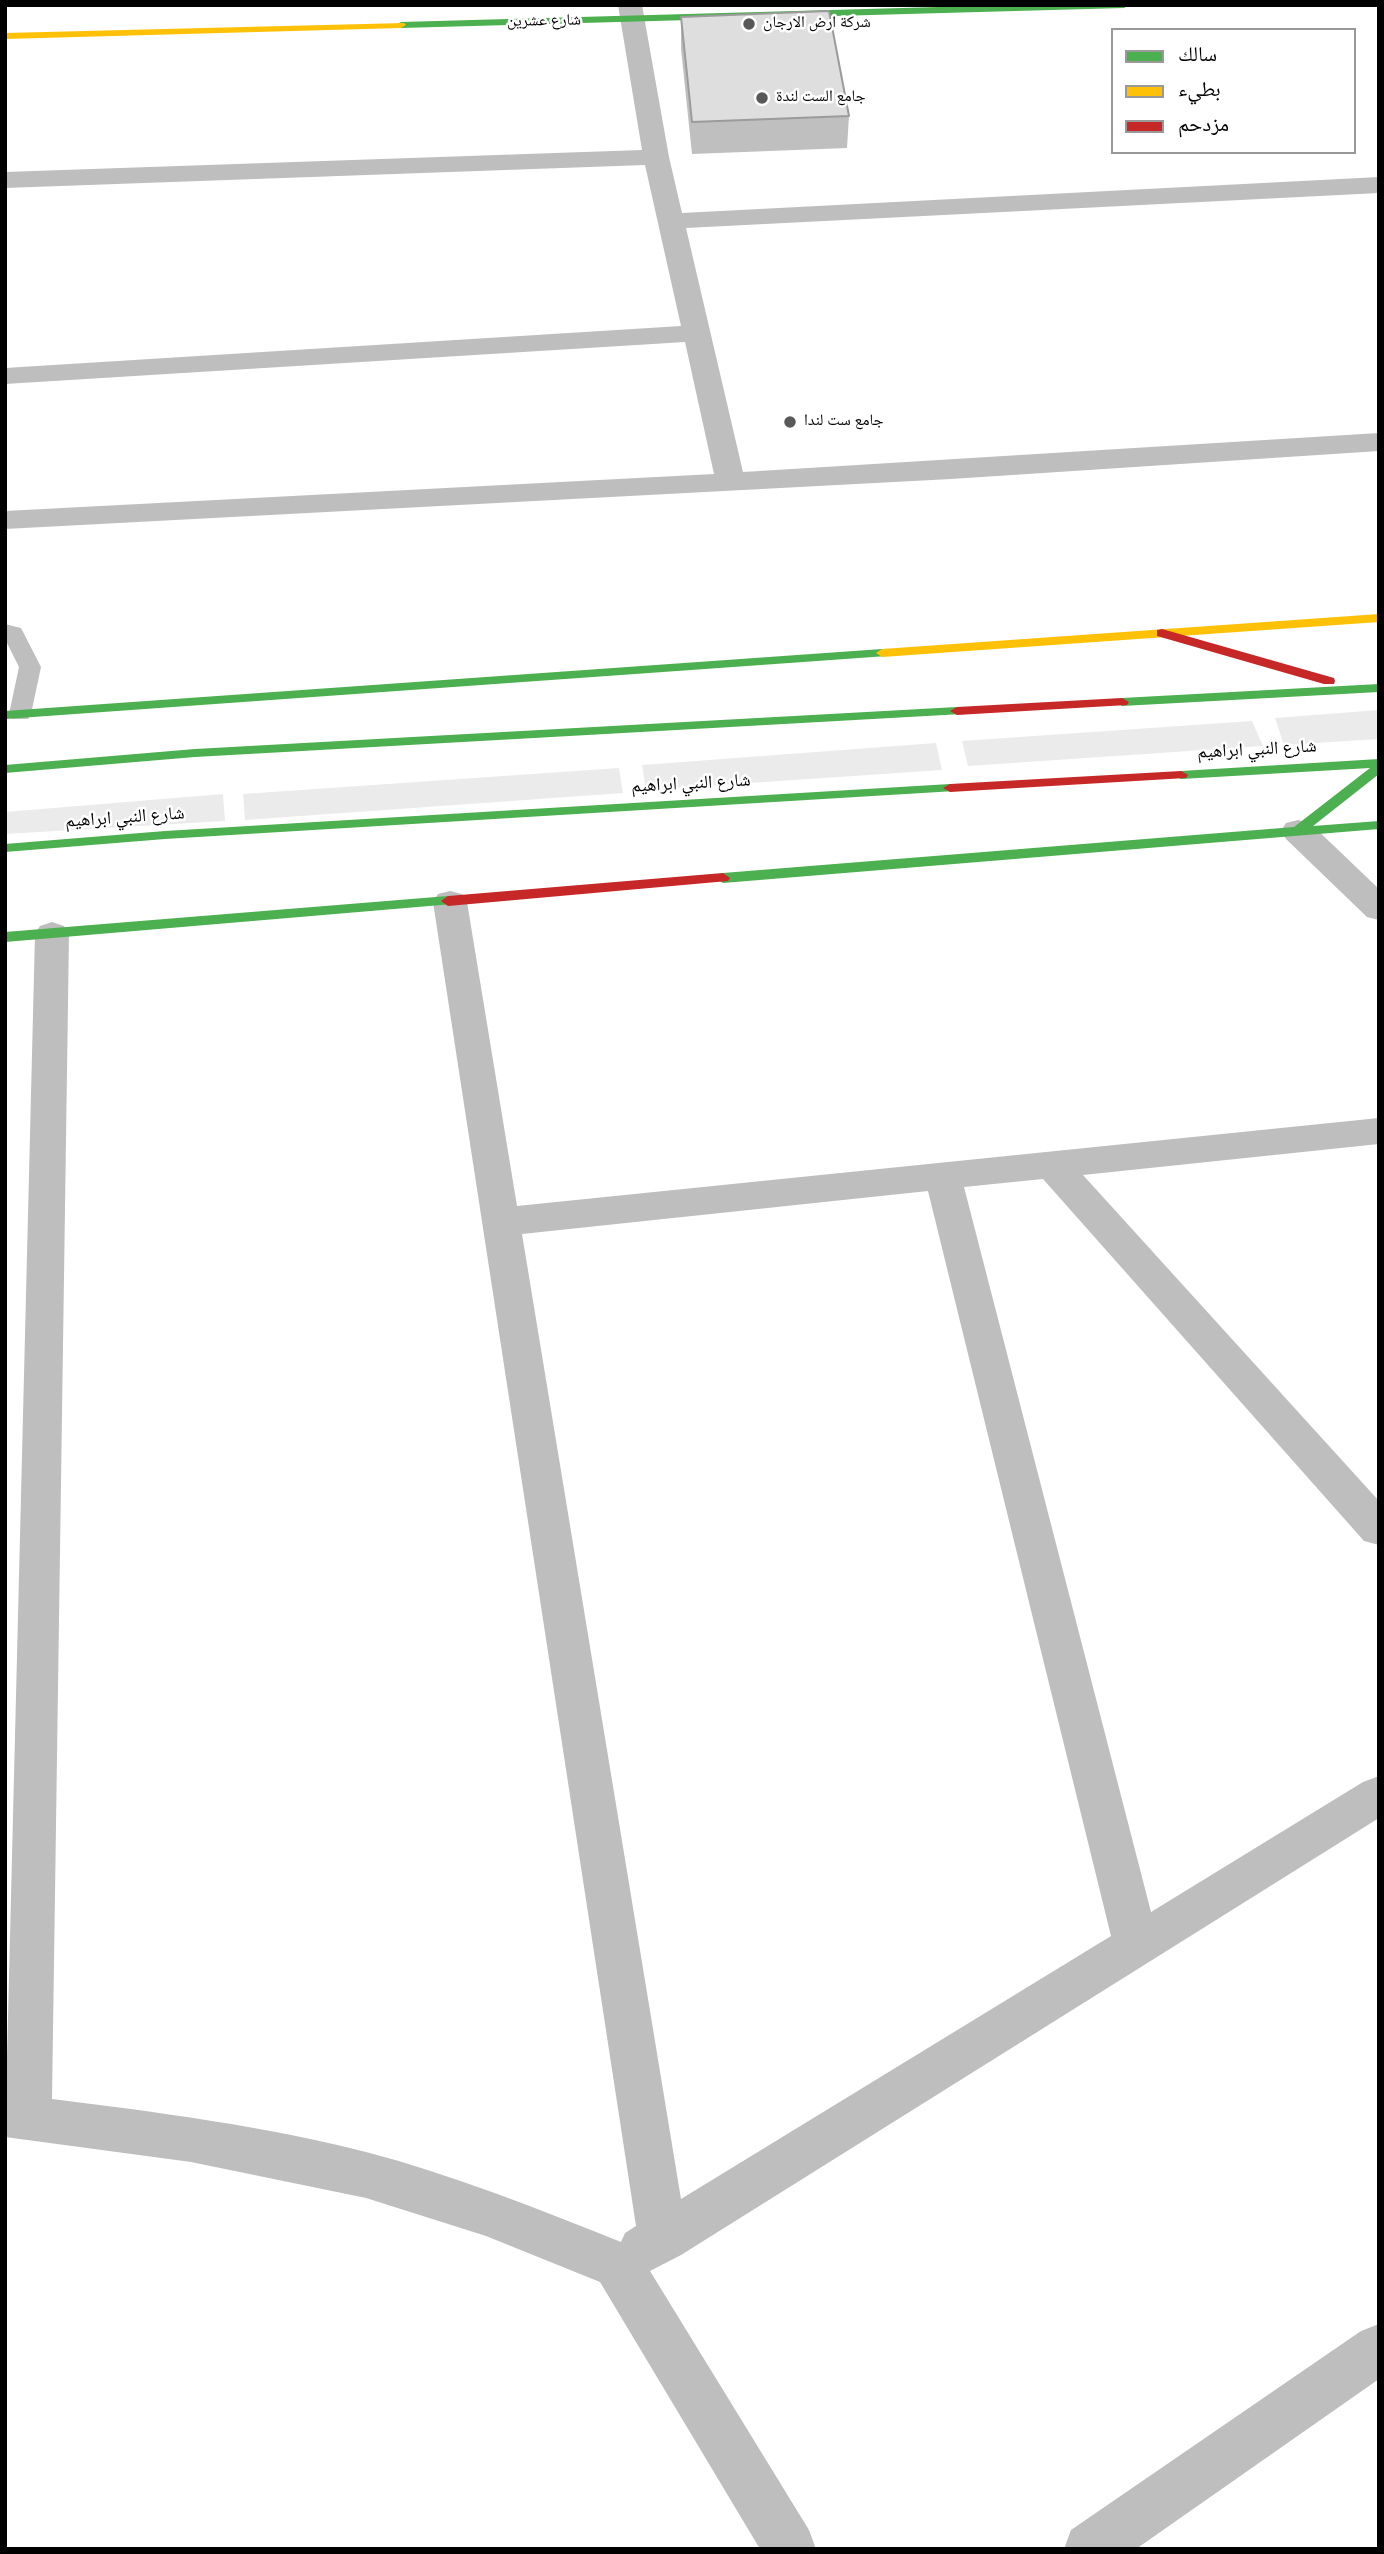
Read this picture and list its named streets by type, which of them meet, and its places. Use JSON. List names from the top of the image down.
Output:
{
  "streets": {
    "street": ["شارع عشرين", "شارع النبي ابراهيم"]
  },
  "places": ["شركة ارض الارجان", "جامع الست لندة", "جامع ست لندا"],
  "legend": ["سالك", "بطيء", "مزدحم"]
}
